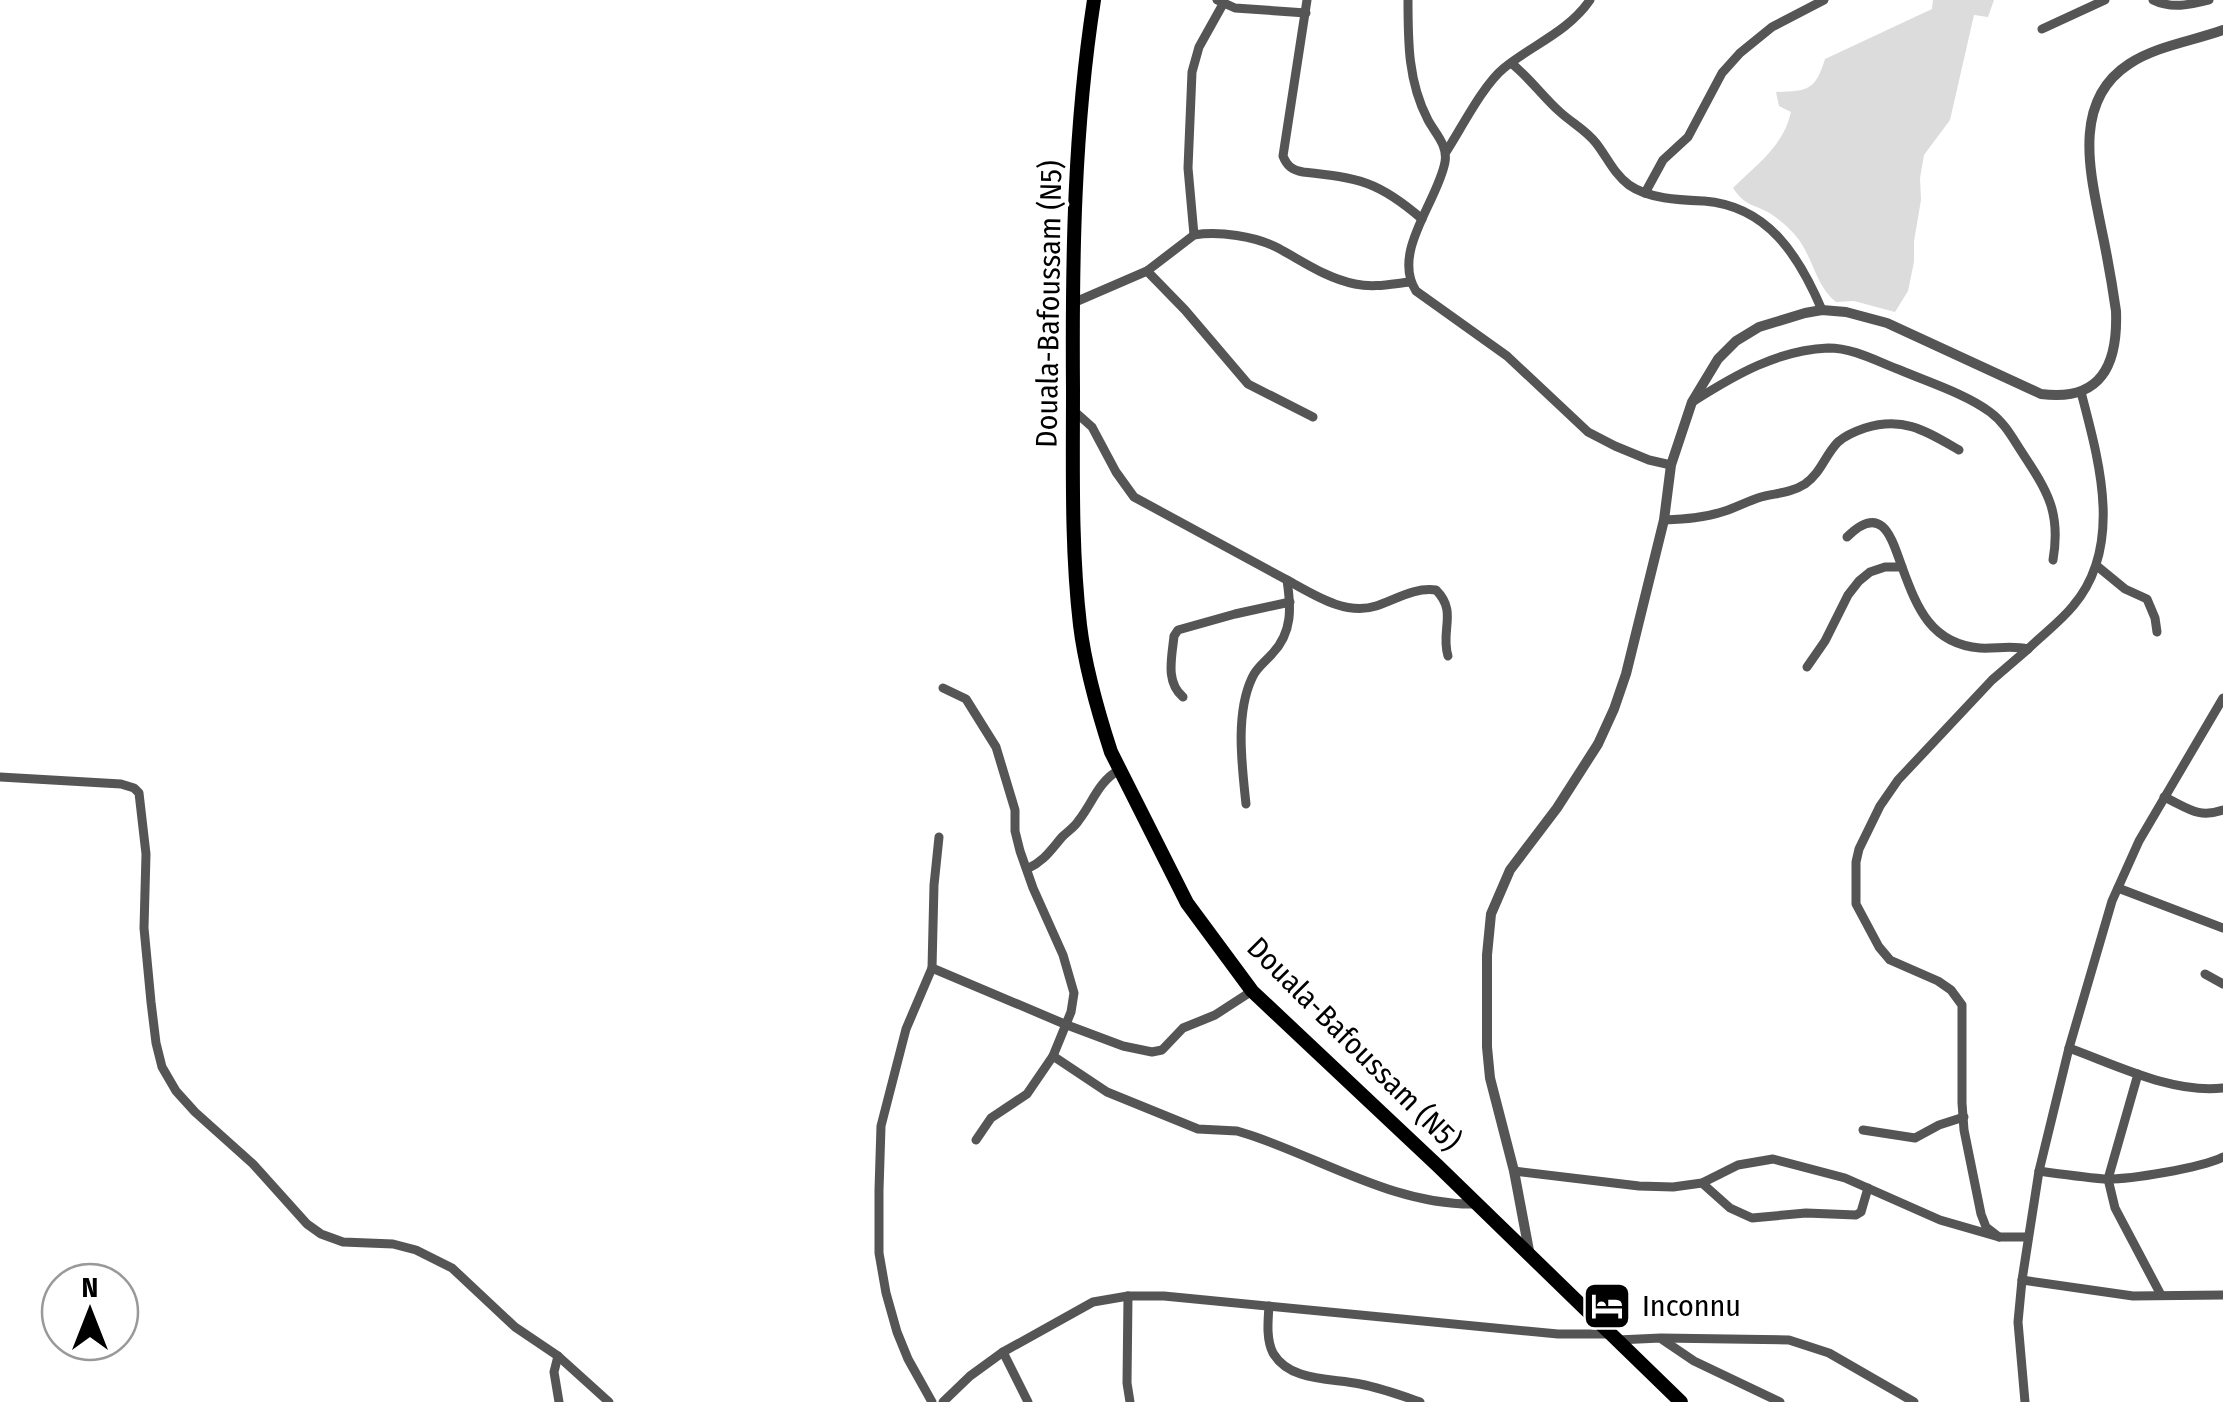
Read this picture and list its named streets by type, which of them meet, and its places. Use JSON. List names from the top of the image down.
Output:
{
  "streets": {
    "highway": ["Douala-Bafoussam (N5)"]
  },
  "places": {
    "hotel": ["Inconnu"]
  },
  "north": "top"
}
